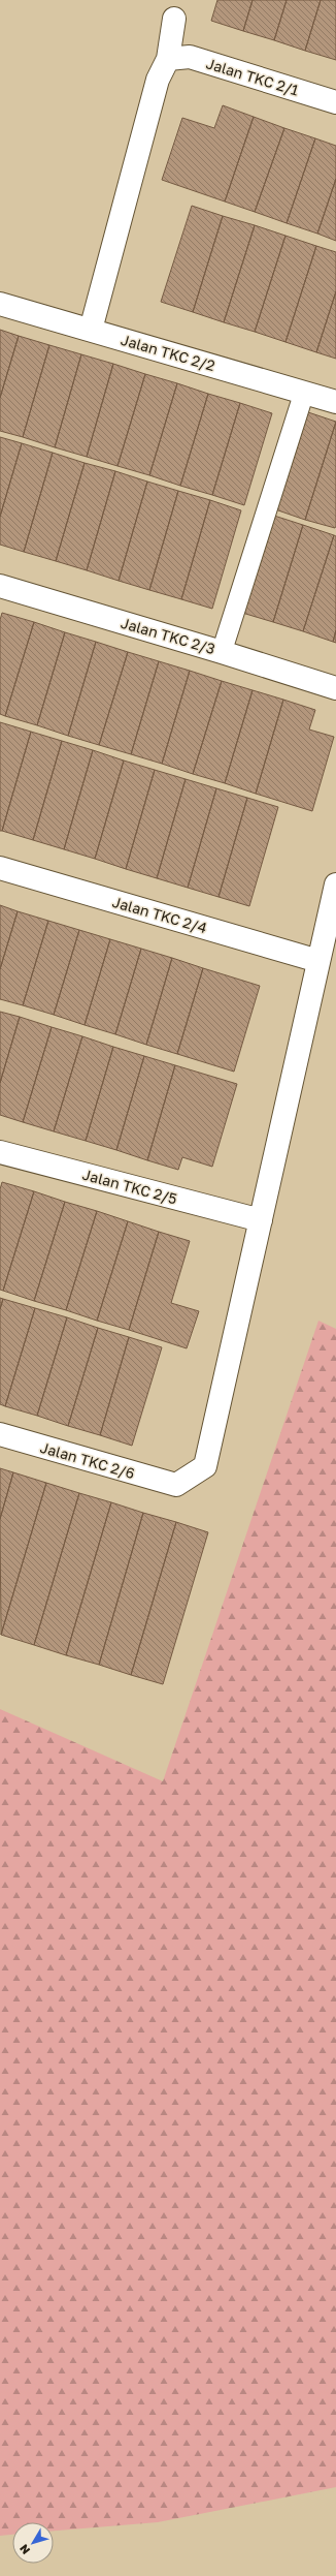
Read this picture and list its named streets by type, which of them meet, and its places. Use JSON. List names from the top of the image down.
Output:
{
  "streets": {
    "street": [
      "Jalan TKC 2/1",
      "Jalan TKC 2/2",
      "Jalan TKC 2/3",
      "Jalan TKC 2/4",
      "Jalan TKC 2/5",
      "Jalan TKC 2/6"
    ]
  },
  "crossings": [
    ["Jalan TKC 2/5", "Jalan TKC 2/6"]
  ],
  "north": "bottom left"
}
